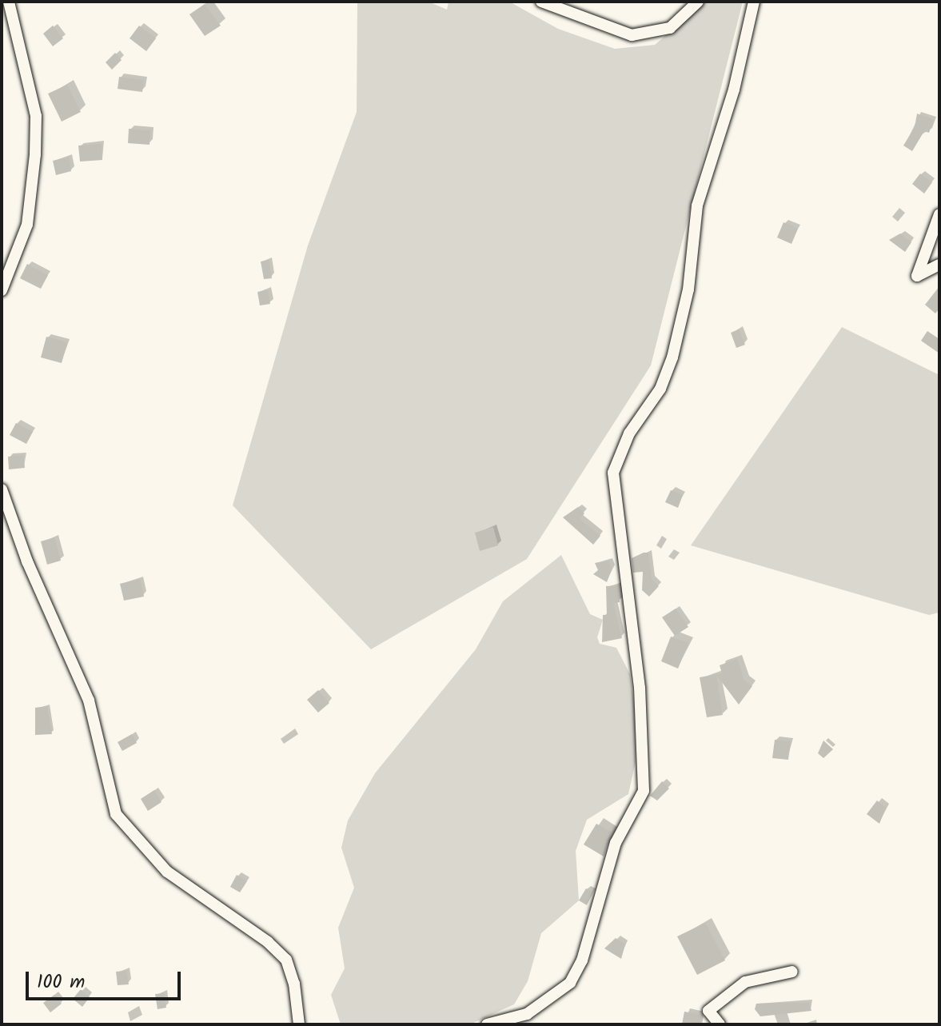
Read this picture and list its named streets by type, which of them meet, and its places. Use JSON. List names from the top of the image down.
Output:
{
  "scale_bar": "100 m"
}
